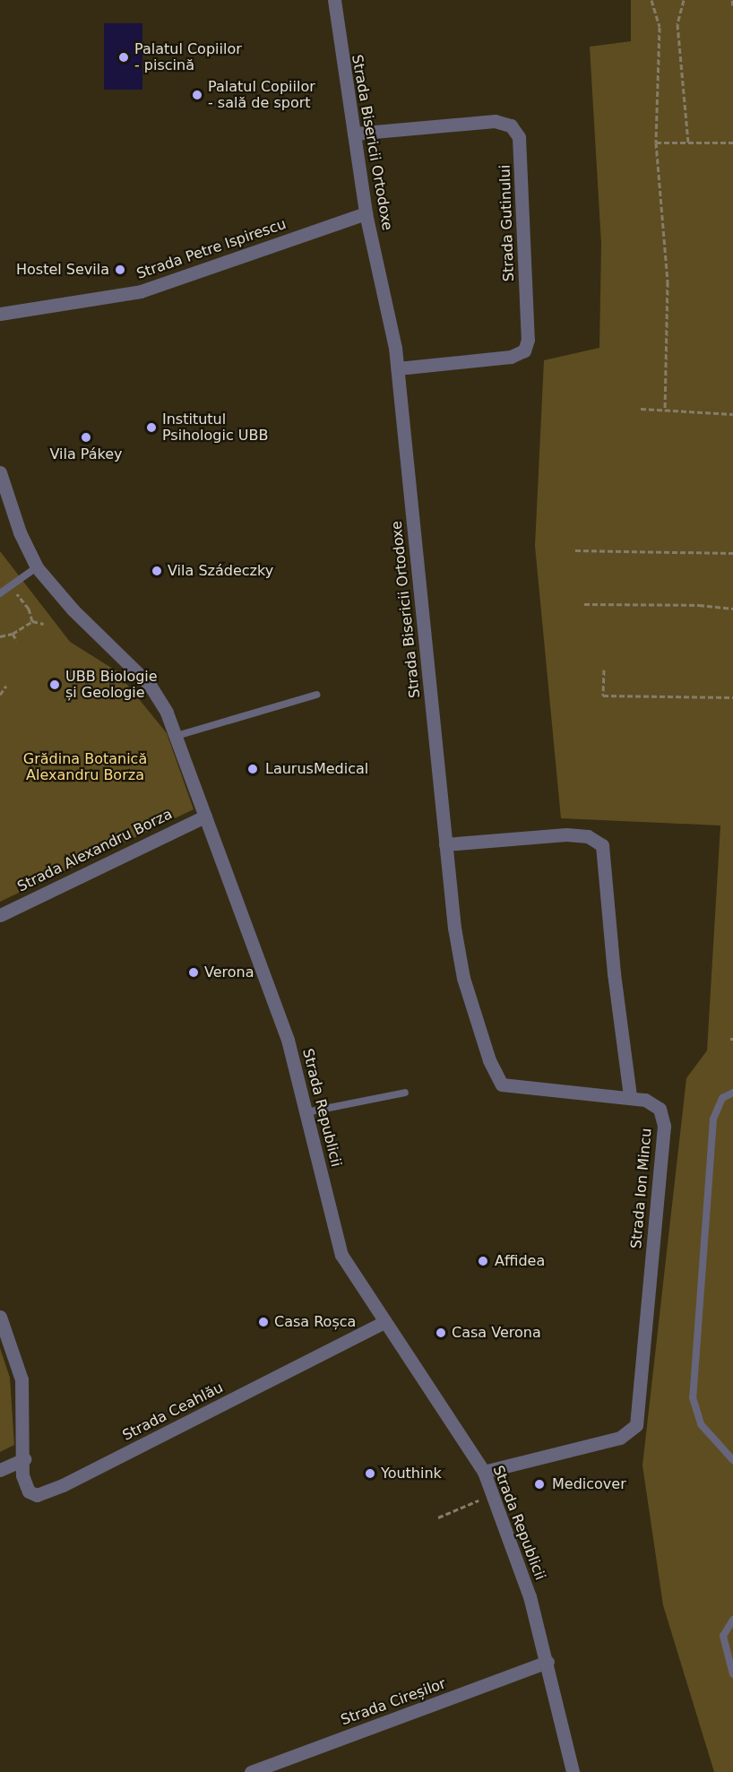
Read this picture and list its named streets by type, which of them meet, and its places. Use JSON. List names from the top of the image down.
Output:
{
  "streets": {
    "street": [
      "Strada Bisericii Ortodoxe",
      "Strada Gutinului",
      "Strada Petre Ispirescu",
      "Strada Alexandru Borza",
      "Strada Republicii",
      "Strada Ion Mincu",
      "Strada Ceahlău",
      "Strada Cireșilor"
    ]
  },
  "crossings": [
    ["Strada Bisericii Ortodoxe", "Strada Gutinului"],
    ["Strada Bisericii Ortodoxe", "Strada Petre Ispirescu"],
    ["Strada Bisericii Ortodoxe", "Strada Ion Mincu"],
    ["Strada Alexandru Borza", "Strada Republicii"],
    ["Strada Republicii", "Strada Ion Mincu"],
    ["Strada Republicii", "Strada Ceahlău"],
    ["Strada Republicii", "Strada Cireșilor"]
  ],
  "parks": ["Grădina Botanică Alexandru Borza"],
  "places": [
    "Palatul Copiilor - piscină",
    "Palatul Copiilor - sală de sport",
    "Hostel Sevila",
    "Institutul Psihologic UBB",
    "Vila Pákey",
    "Vila Szádeczky",
    "UBB Biologie și Geologie",
    "LaurusMedical",
    "Verona",
    "Affidea",
    "Casa Roșca",
    "Casa Verona",
    "Youthink",
    "Medicover"
  ]
}
